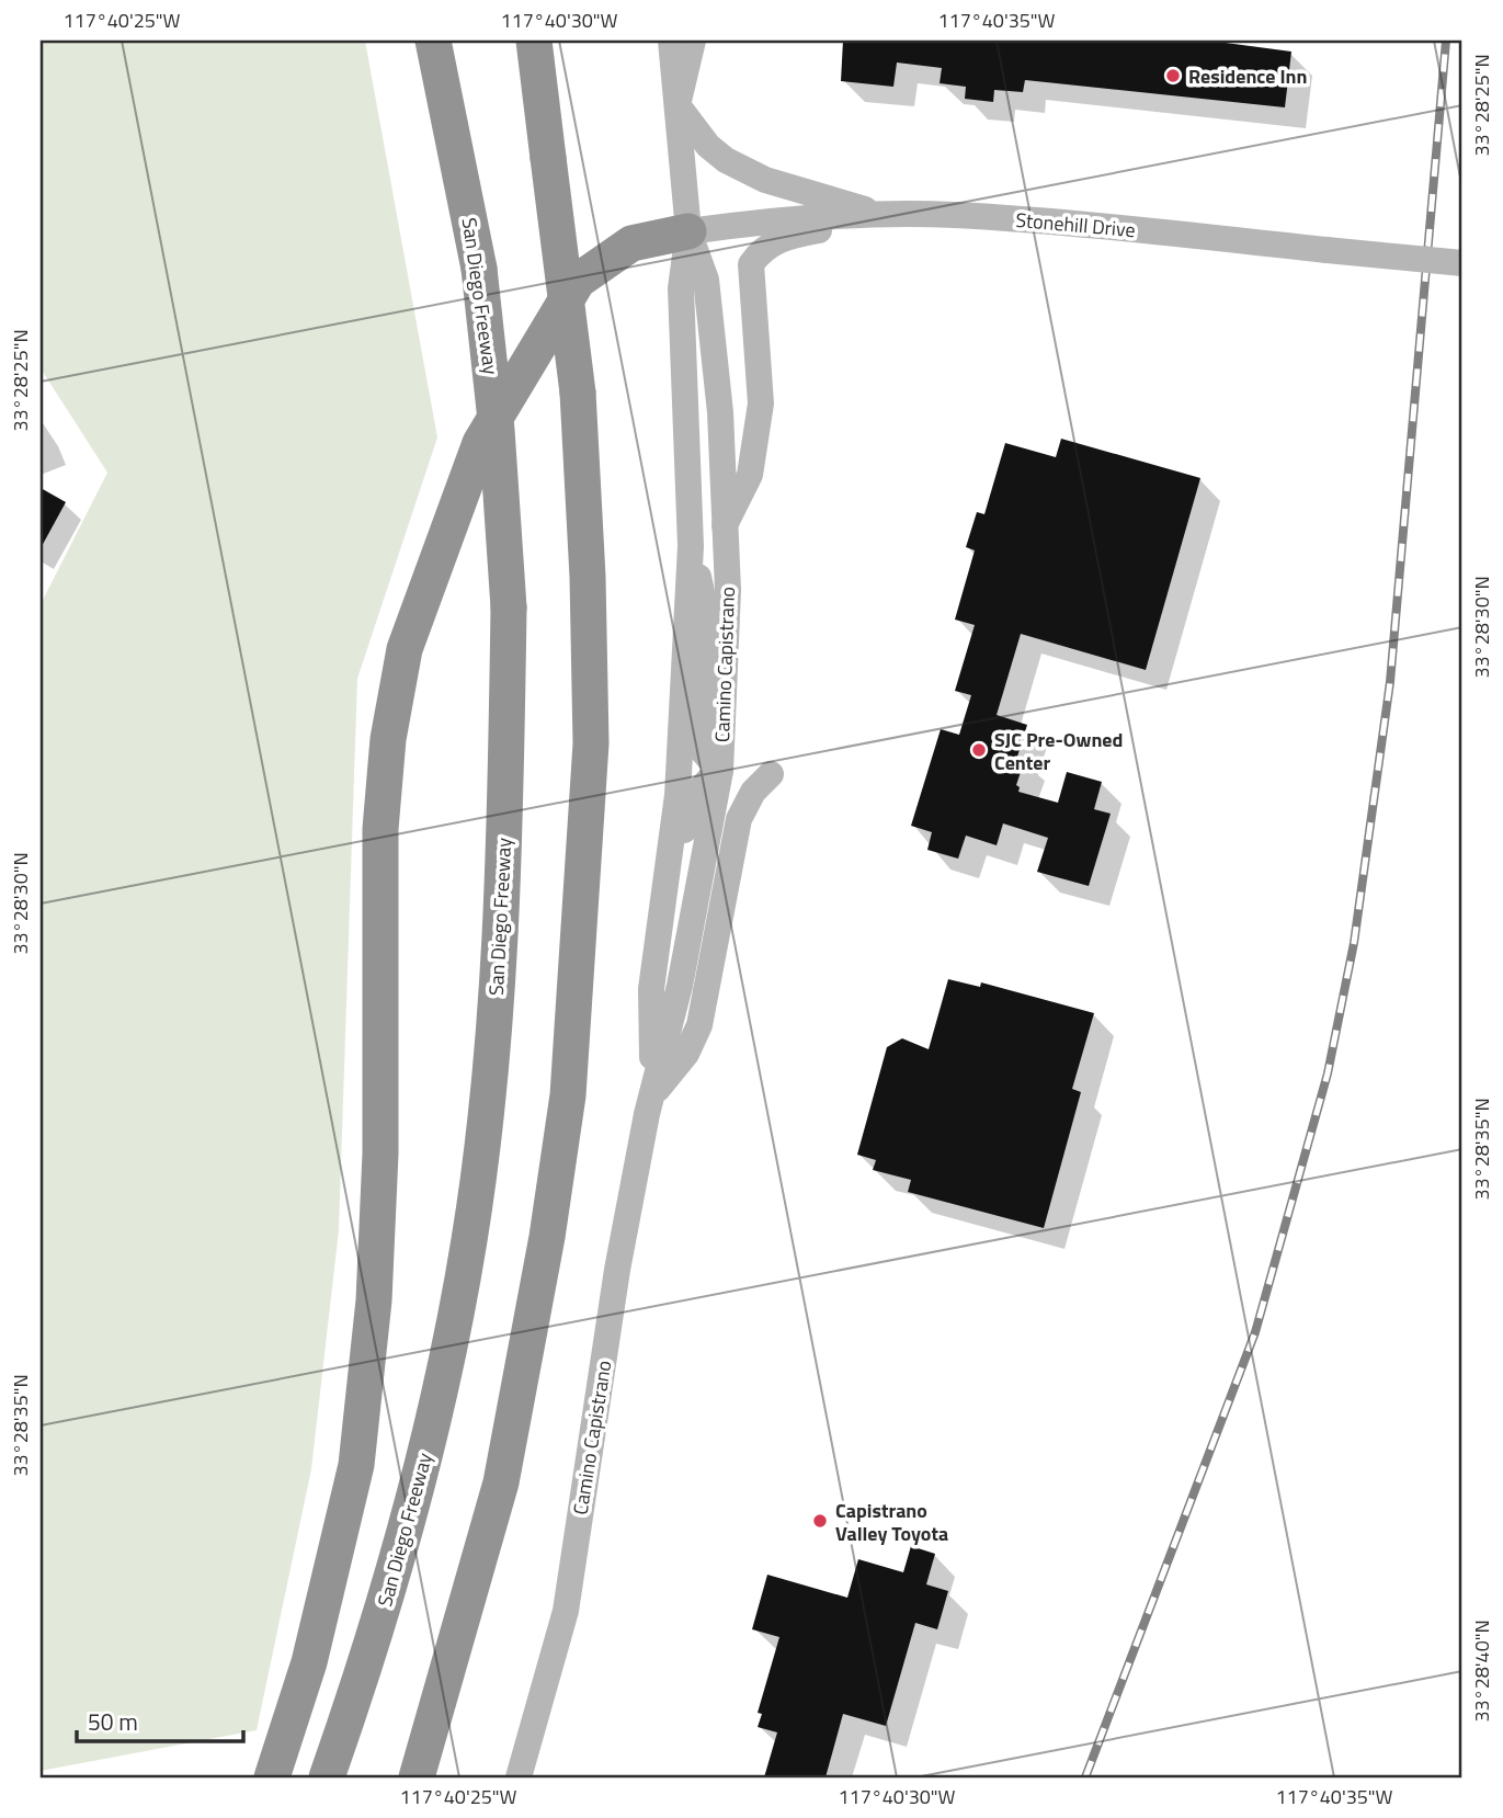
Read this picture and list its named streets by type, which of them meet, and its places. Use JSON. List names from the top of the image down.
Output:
{
  "streets": {
    "highway": ["San Diego Freeway"],
    "main road": ["Stonehill Drive", "Camino Capistrano"]
  },
  "crossings": [
    ["Stonehill Drive", "Camino Capistrano"]
  ],
  "places": ["Residence Inn", "SJC Pre-Owned Center", "Capistrano Valley Toyota"],
  "scale_bar": "50 m",
  "coordinates": [
    "117°40'25\"W",
    "117°40'30\"W",
    "117°40'35\"W",
    "33°28'25\"N",
    "33°28'30\"N",
    "33°28'35\"N",
    "33°28'40\"N"
  ]
}
